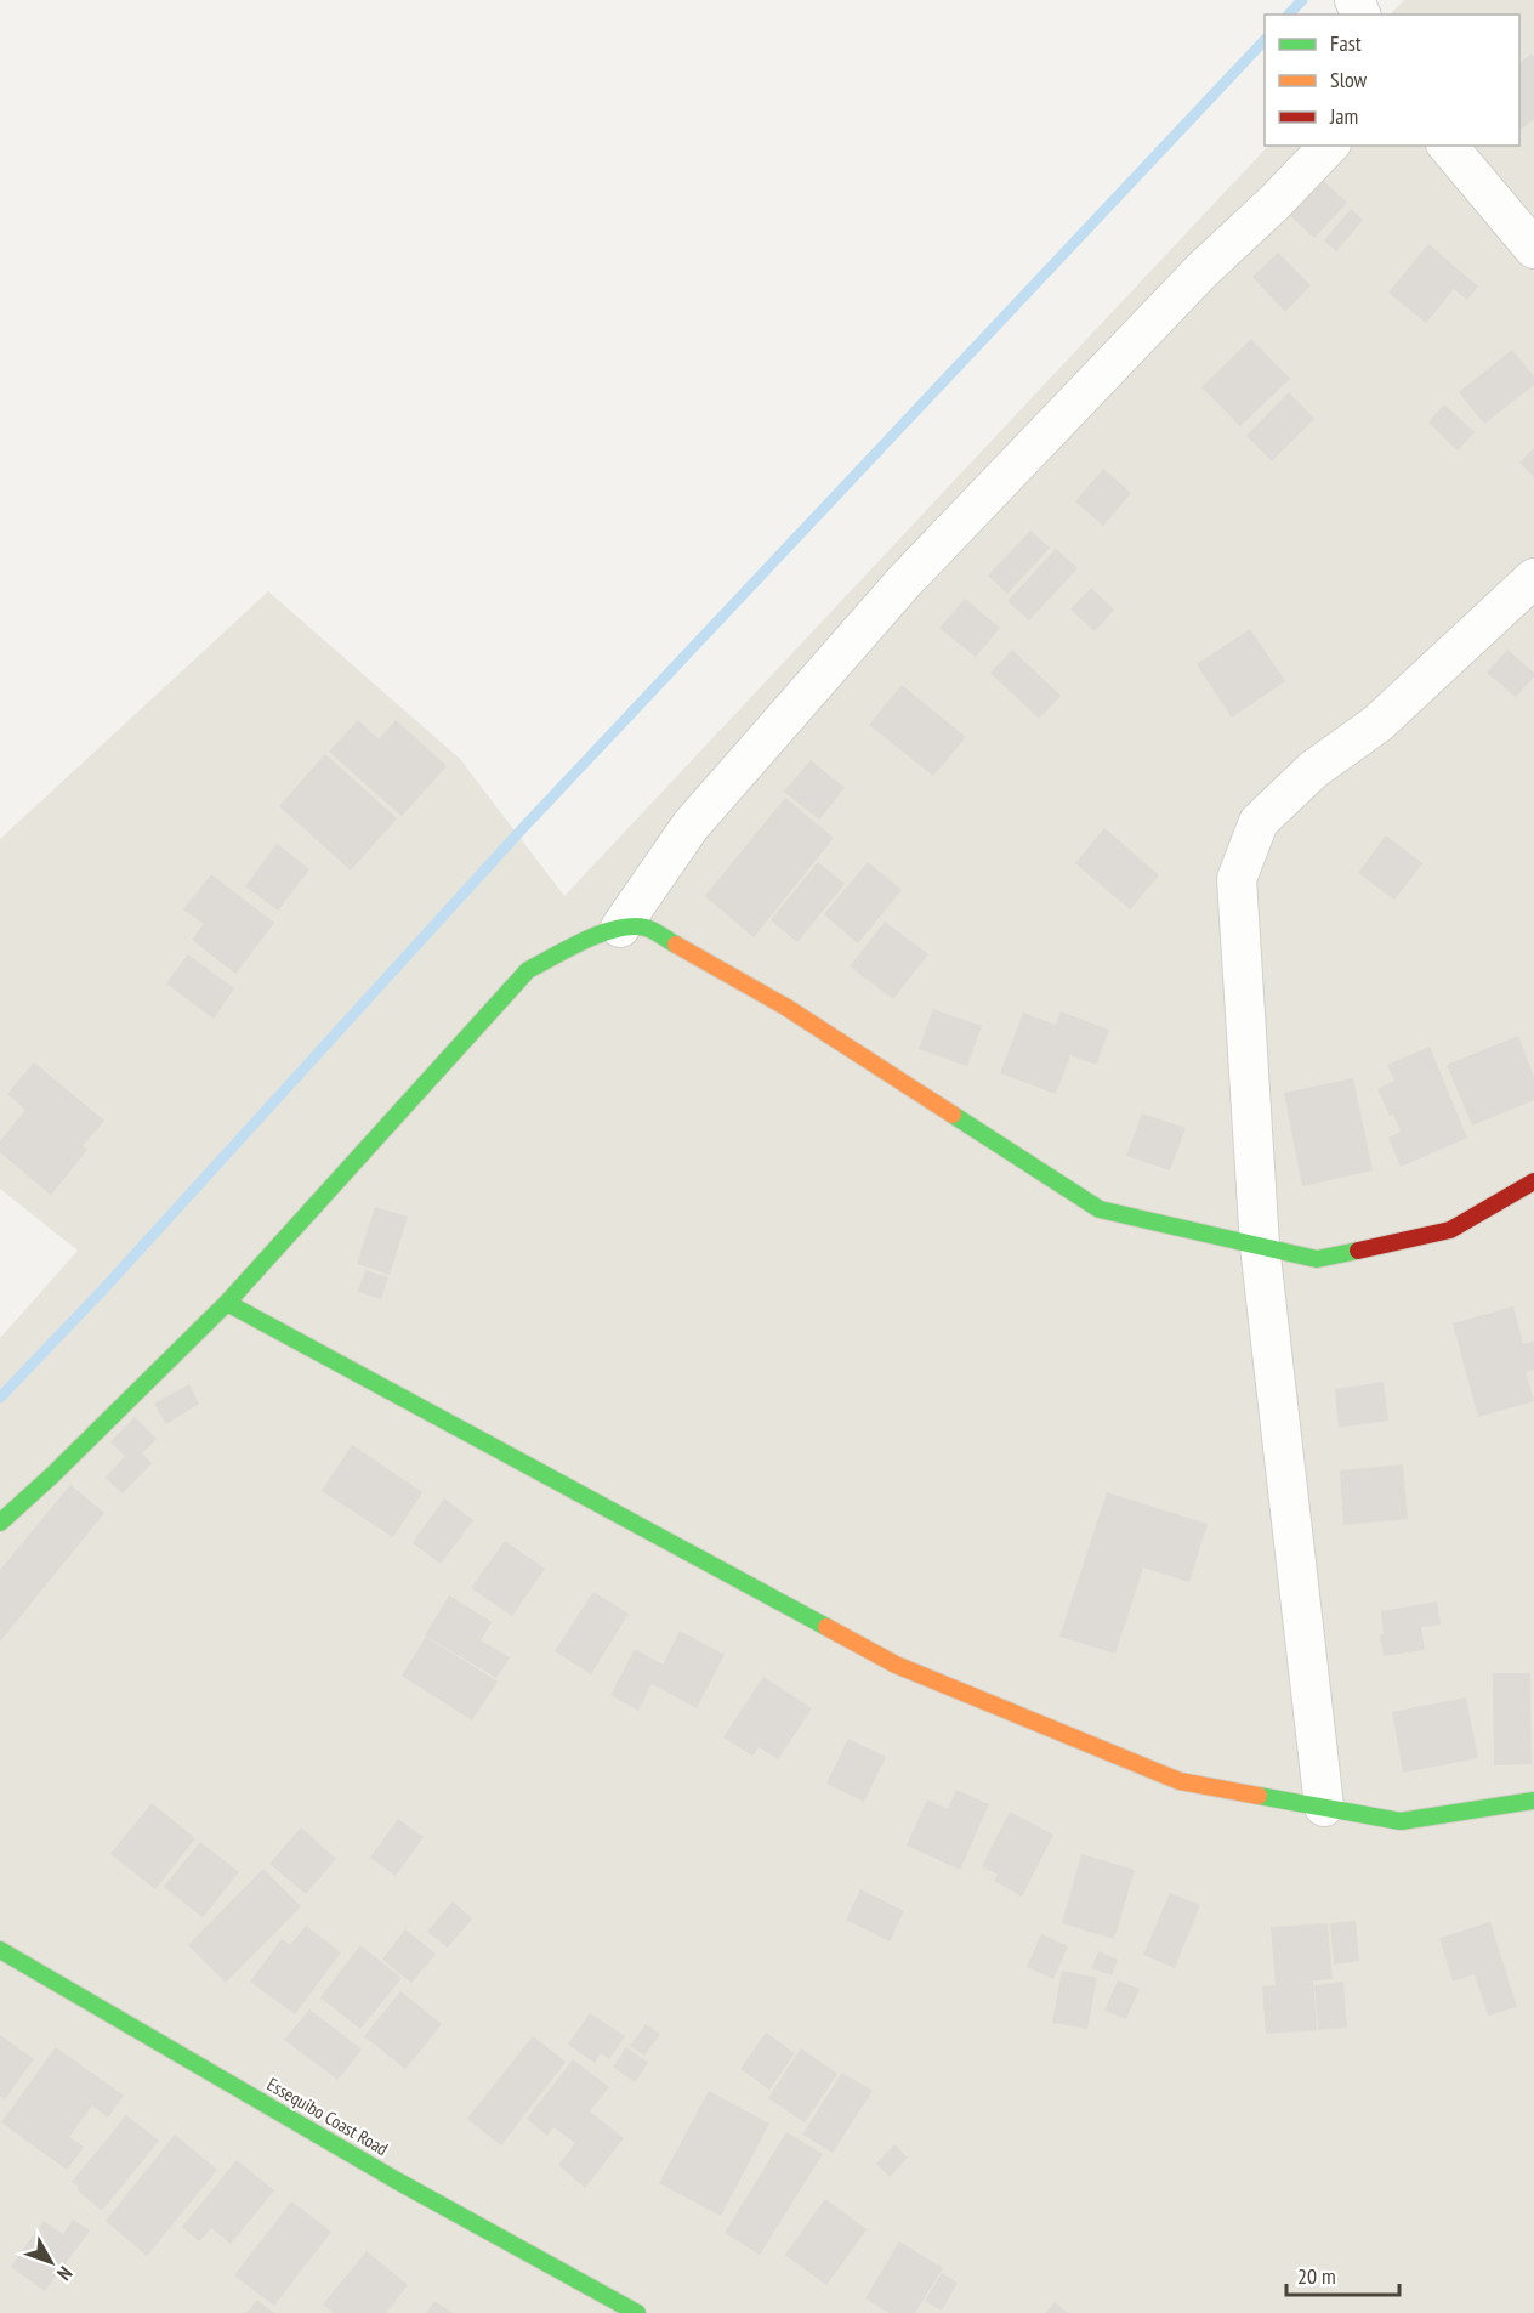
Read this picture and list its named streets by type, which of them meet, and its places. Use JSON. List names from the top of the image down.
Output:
{
  "streets": {
    "street": ["Essequibo Coast Road"]
  },
  "legend": ["Fast", "Slow", "Jam"],
  "scale_bar": "20 m",
  "north": "bottom right"
}
